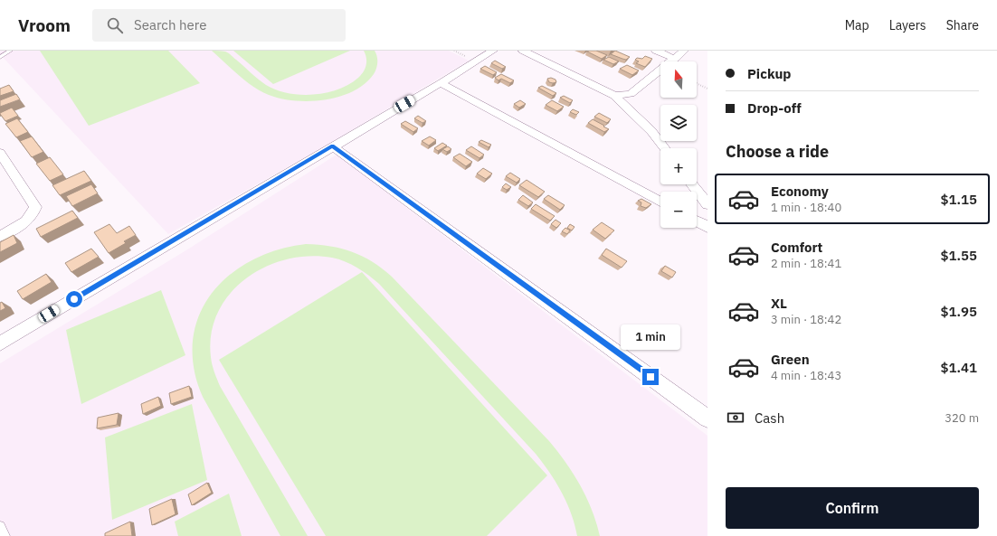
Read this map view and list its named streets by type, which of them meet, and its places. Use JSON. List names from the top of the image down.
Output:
{
  "north": "top",
  "page": {
    "header": "Vroom",
    "search": "Search here",
    "nav": ["Map", "Layers", "Share"],
    "banner": ["Pickup", "Drop-off"],
    "map_buttons": ["+", "−"],
    "heading": "Choose a ride",
    "list": [
      {
        "name": "Economy",
        "note": "1 min · 18:40",
        "value": "$1.15"
      },
      {
        "name": "Comfort",
        "note": "2 min · 18:41",
        "value": "$1.55"
      },
      {
        "name": "XL",
        "note": "3 min · 18:42",
        "value": "$1.95"
      },
      {
        "name": "Green",
        "note": "4 min · 18:43",
        "value": "$1.41"
      }
    ],
    "bubble": "1 min",
    "pay": ["Cash", "320 m"],
    "buttons": "Confirm"
  }
}
